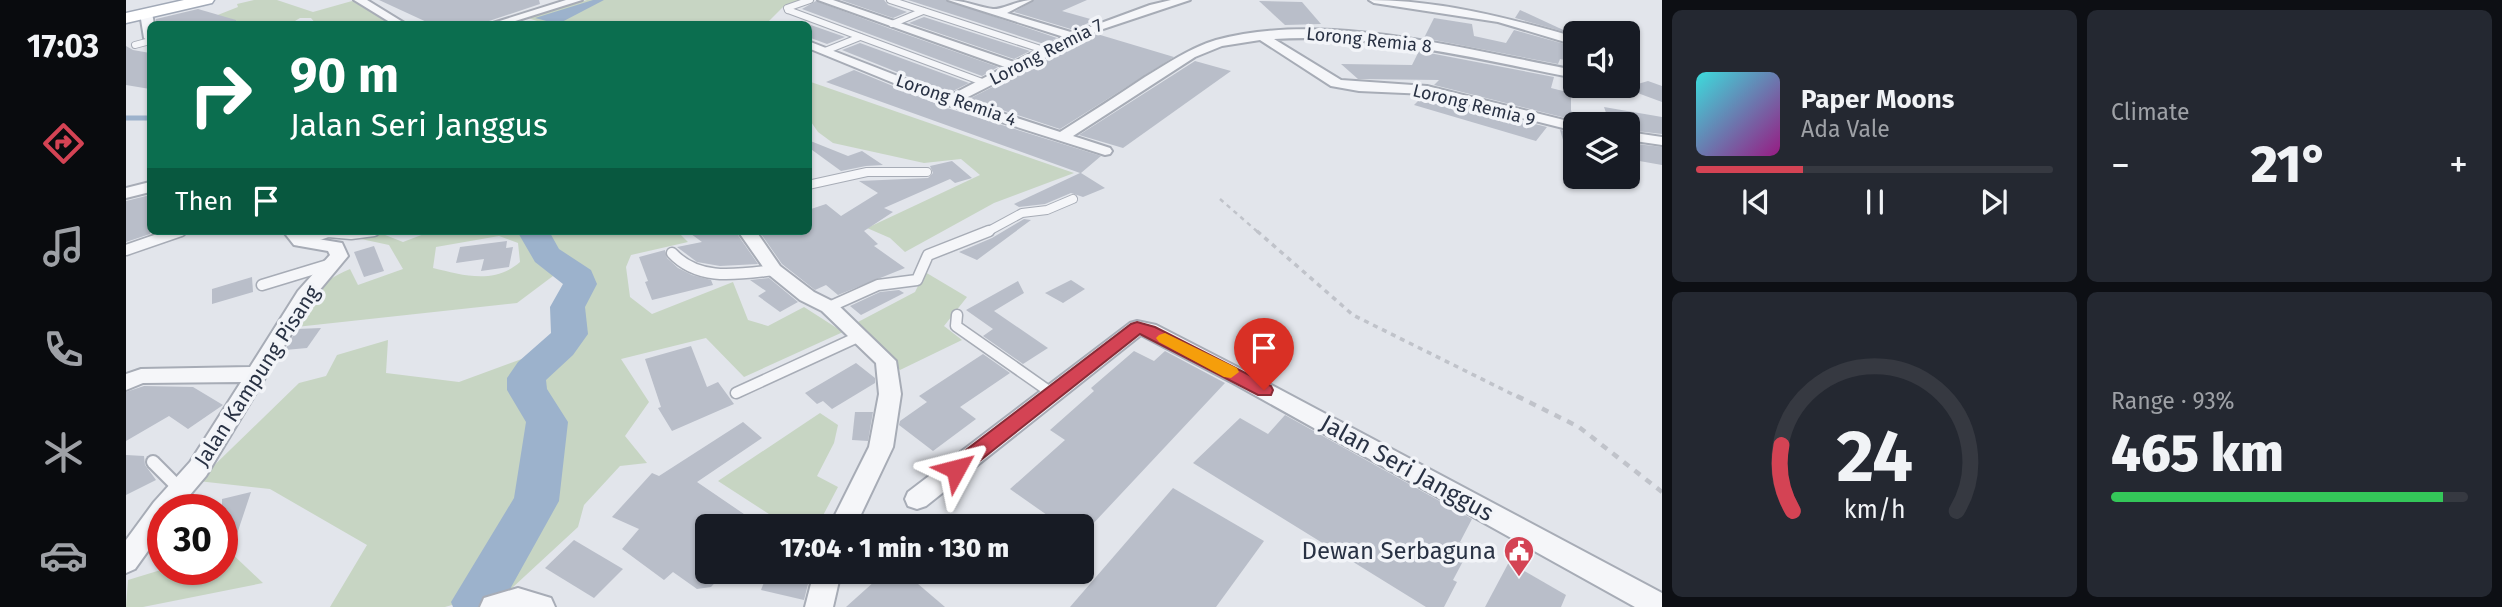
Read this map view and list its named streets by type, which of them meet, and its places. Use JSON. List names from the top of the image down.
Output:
{
  "streets": {
    "street": [
      "Lorong Remia 8",
      "Lorong Remia 7",
      "Lorong Remia 4",
      "Lorong Remia 9",
      "Jalan Kampung Pisang",
      "Jalan Seri Janggus"
    ]
  },
  "crossings": [
    ["Lorong Remia 8", "Lorong Remia 4"],
    ["Lorong Remia 8", "Lorong Remia 9"],
    ["Lorong Remia 7", "Lorong Remia 4"]
  ],
  "places": {
    "public building": ["Dewan Serbaguna"]
  },
  "page": {
    "tabs": "17:03",
    "tile": [
      "Climate",
      ["Range · 93%", "465 km"]
    ],
    "turn": ["90 m", "Jalan Seri Janggus"],
    "song": ["Paper Moons", "Ada Vale"],
    "heat": ["−", "21°", "+"],
    "then": "Then",
    "limit": "30",
    "trip": "17:04 · 1 min · 130 m",
    "gauge": ["24", "km/h"]
  }
}
